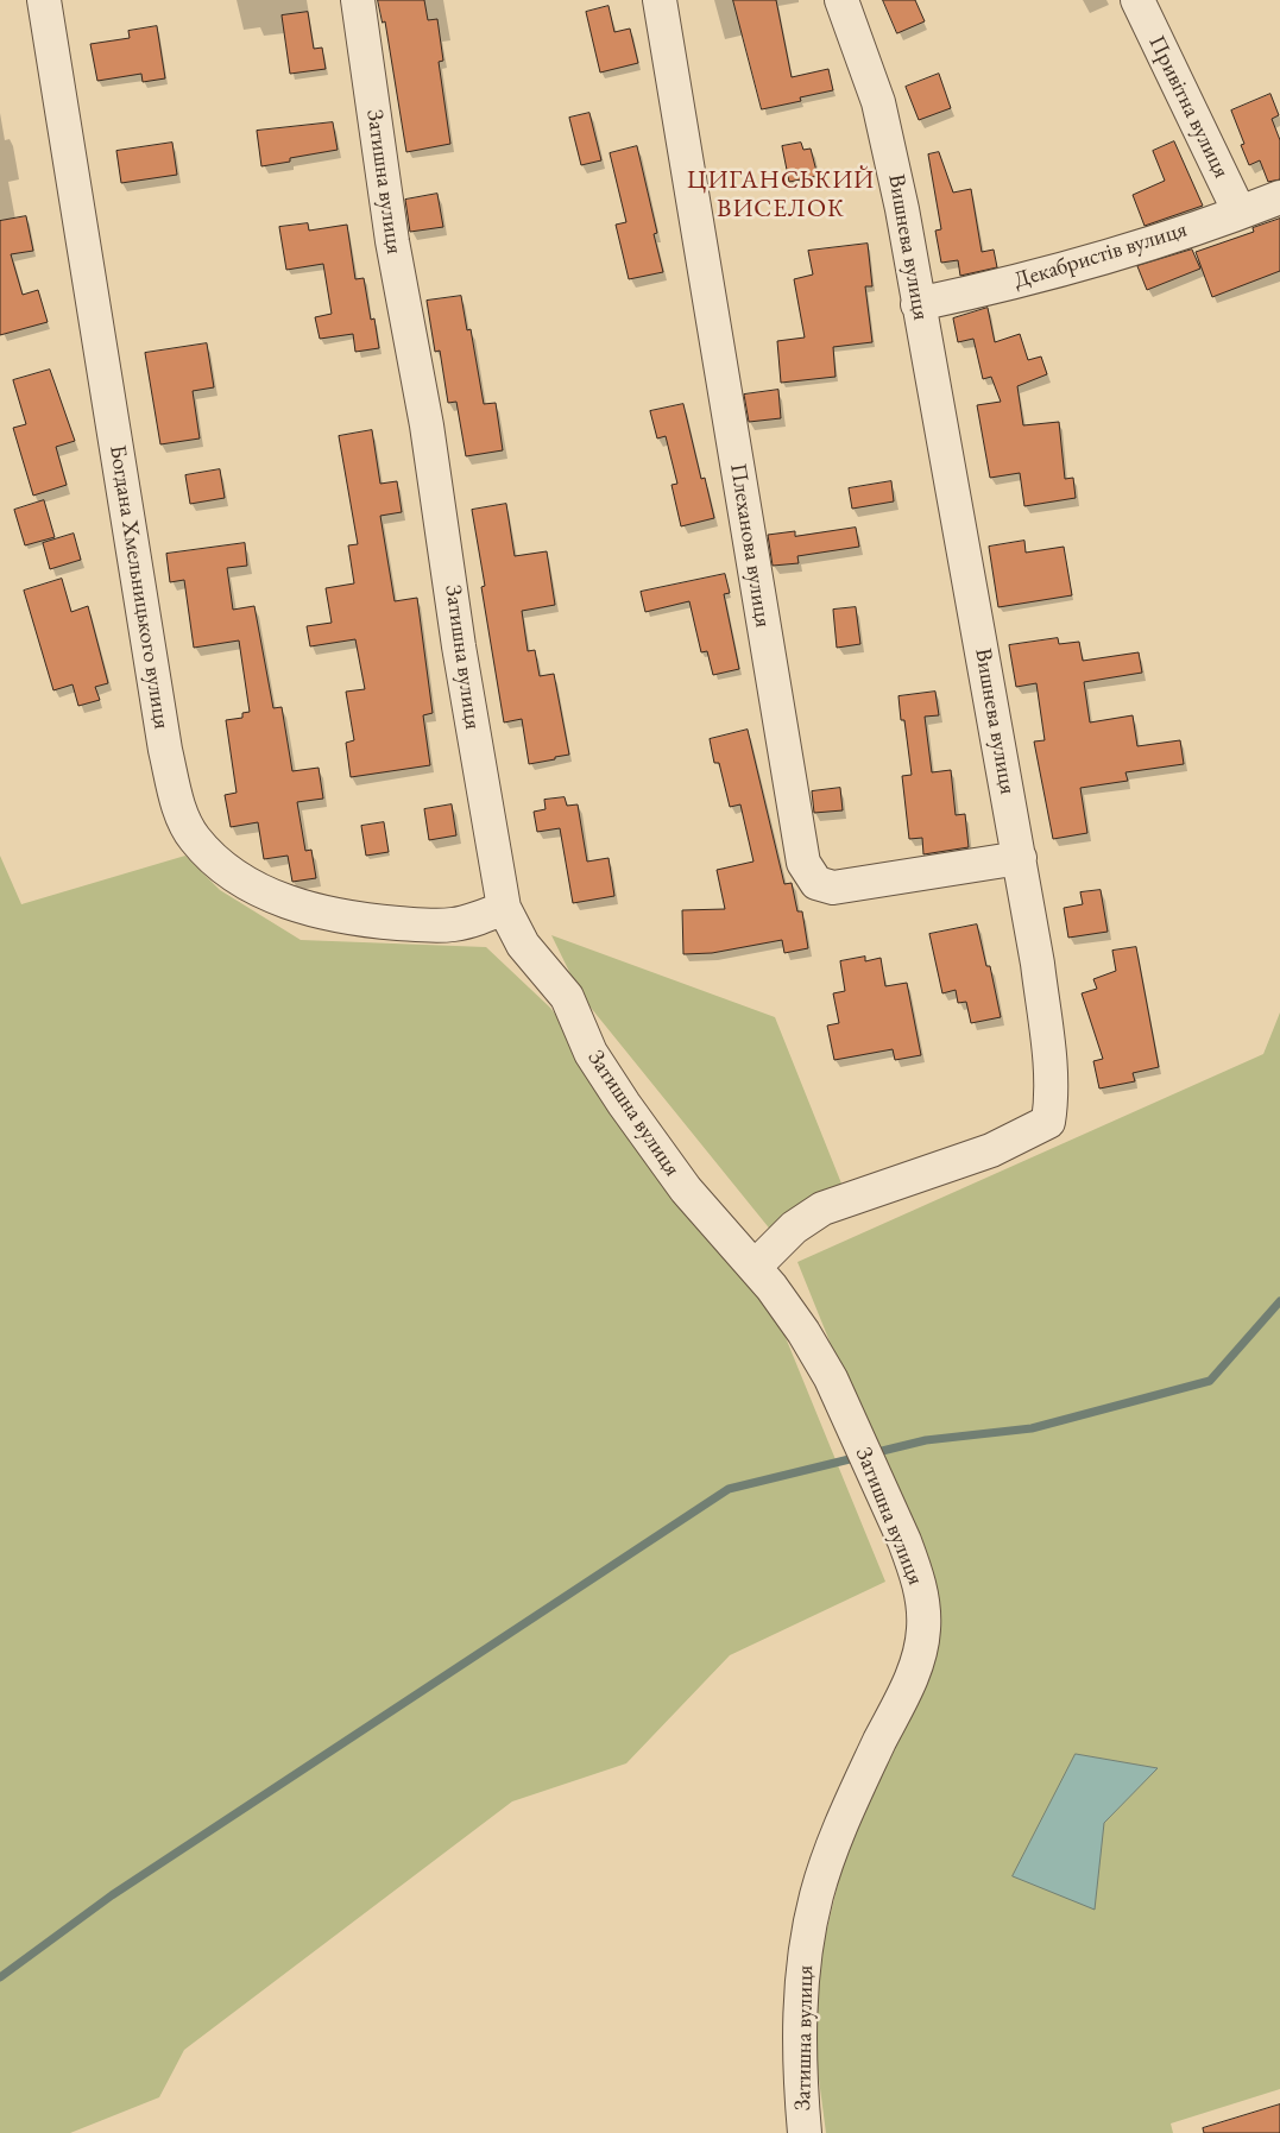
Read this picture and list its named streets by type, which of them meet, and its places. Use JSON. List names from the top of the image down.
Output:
{
  "streets": {
    "street": [
      "Привітна вулиця",
      "Затишна вулиця",
      "Вишнева вулиця",
      "Декабристів вулиця",
      "Плеханова вулиця",
      "Богдана Хмельницького вулиця"
    ]
  },
  "crossings": [
    ["Привітна вулиця", "Декабристів вулиця"],
    ["Затишна вулиця", "Вишнева вулиця"],
    ["Затишна вулиця", "Богдана Хмельницького вулиця"],
    ["Вишнева вулиця", "Декабристів вулиця"],
    ["Вишнева вулиця", "Плеханова вулиця"]
  ],
  "districts": ["ЦИГАНСЬКИЙ ВИСЕЛОК"]
}
